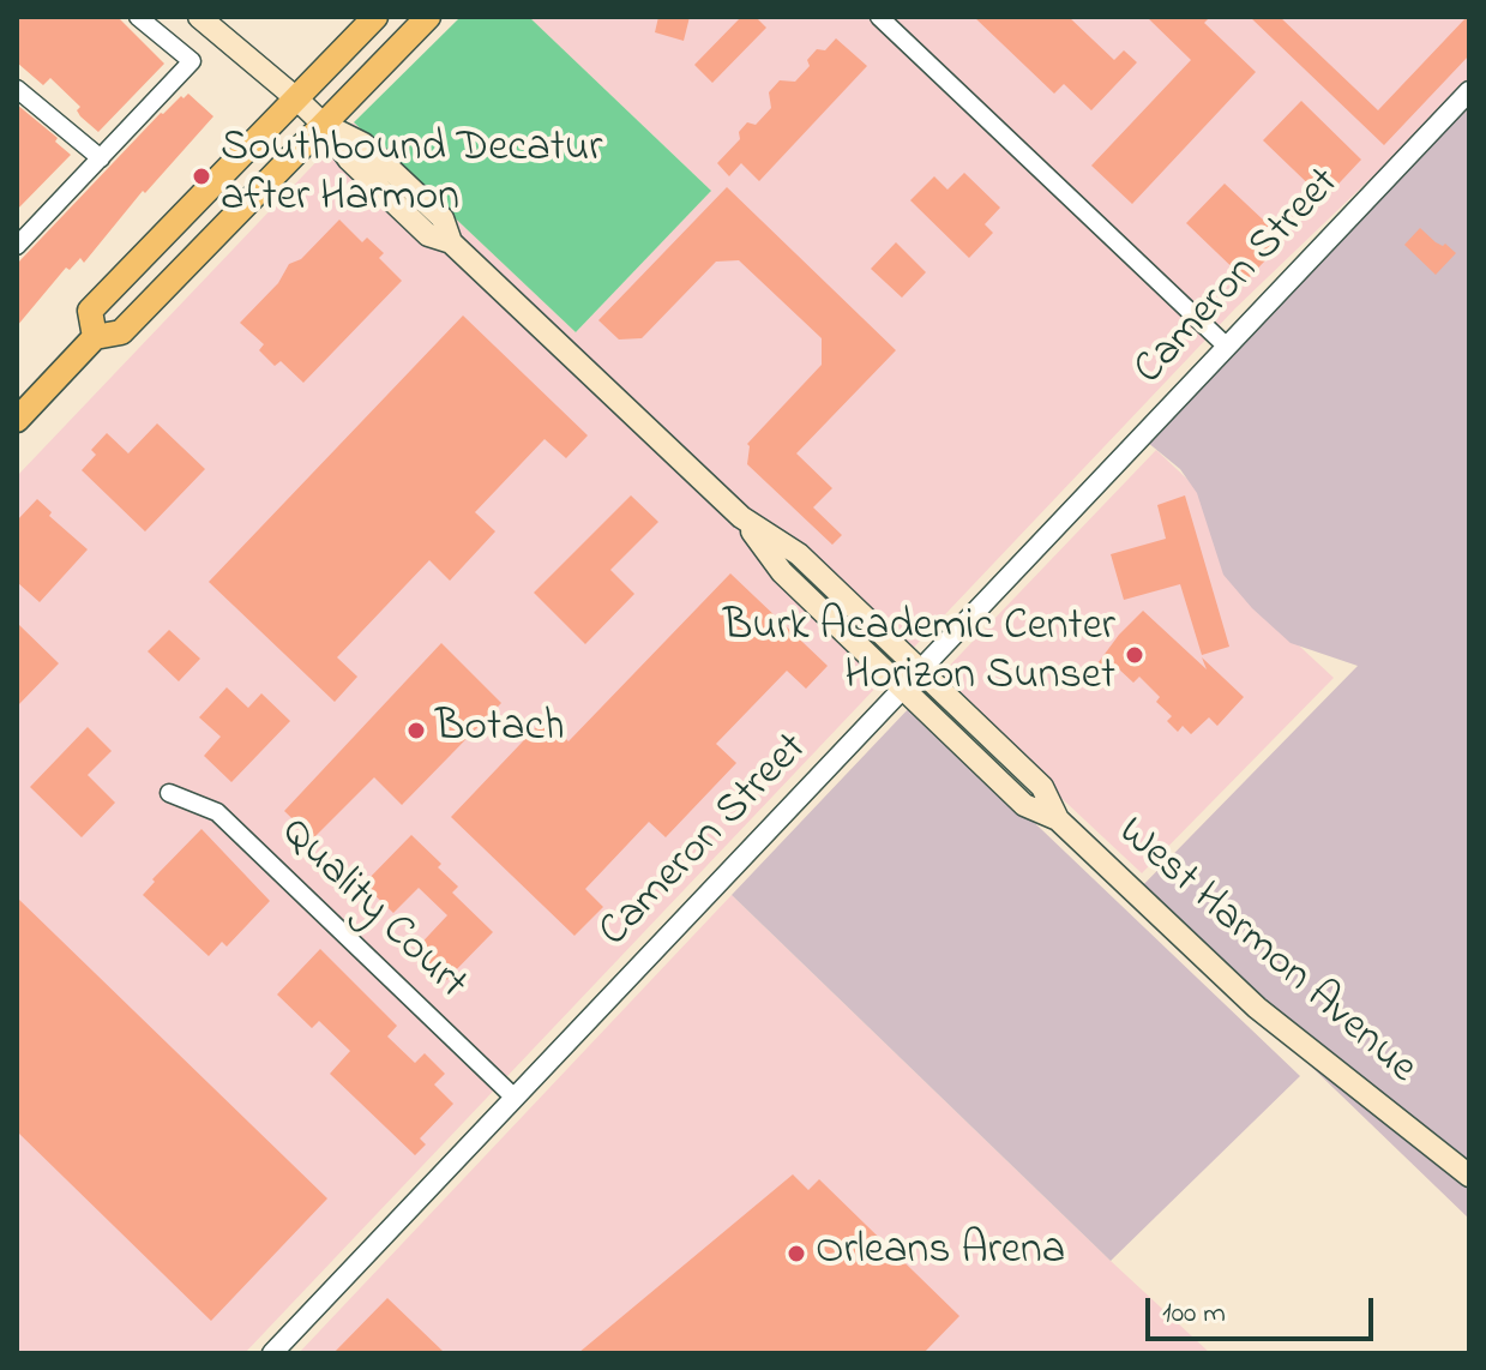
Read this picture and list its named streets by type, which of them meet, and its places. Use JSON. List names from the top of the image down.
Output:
{
  "streets": {
    "main road": ["West Harmon Avenue"],
    "street": ["Cameron Street", "Quality Court"]
  },
  "crossings": [
    ["Cameron Street", "Quality Court"],
    ["Cameron Street", "West Harmon Avenue"]
  ],
  "places": [
    "Southbound Decatur after Harmon",
    "Burk Academic Center Horizon Sunset",
    "Botach",
    "Orleans Arena"
  ],
  "scale_bar": "100 m"
}
